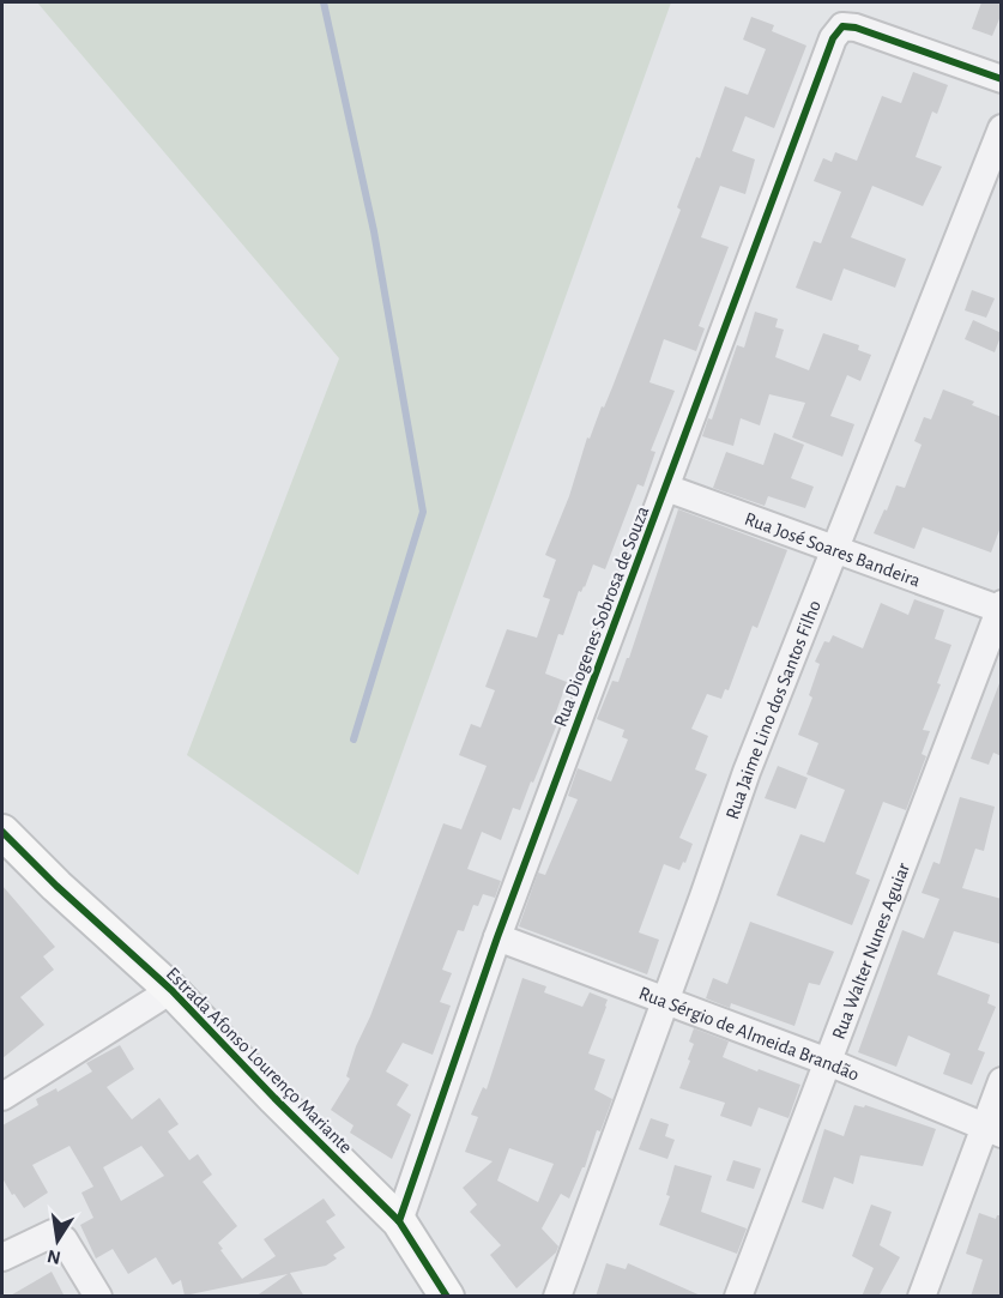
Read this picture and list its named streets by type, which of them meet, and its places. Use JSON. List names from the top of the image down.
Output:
{
  "streets": {
    "main road": ["Estrada Afonso Lourenço Mariante"],
    "street": [
      "Rua José Soares Bandeira",
      "Rua Diogenes Sobrosa de Souza",
      "Rua Jaime Lino dos Santos Filho",
      "Rua Walter Nunes Aguiar",
      "Rua Sérgio de Almeida Brandão"
    ]
  },
  "crossings": [
    ["Rua José Soares Bandeira", "Rua Diogenes Sobrosa de Souza"],
    ["Rua José Soares Bandeira", "Rua Jaime Lino dos Santos Filho"],
    ["Rua José Soares Bandeira", "Rua Walter Nunes Aguiar"],
    ["Rua Diogenes Sobrosa de Souza", "Rua Sérgio de Almeida Brandão"],
    ["Rua Diogenes Sobrosa de Souza", "Estrada Afonso Lourenço Mariante"],
    ["Rua Jaime Lino dos Santos Filho", "Rua Sérgio de Almeida Brandão"],
    ["Rua Walter Nunes Aguiar", "Rua Sérgio de Almeida Brandão"]
  ],
  "north": "bottom"
}
